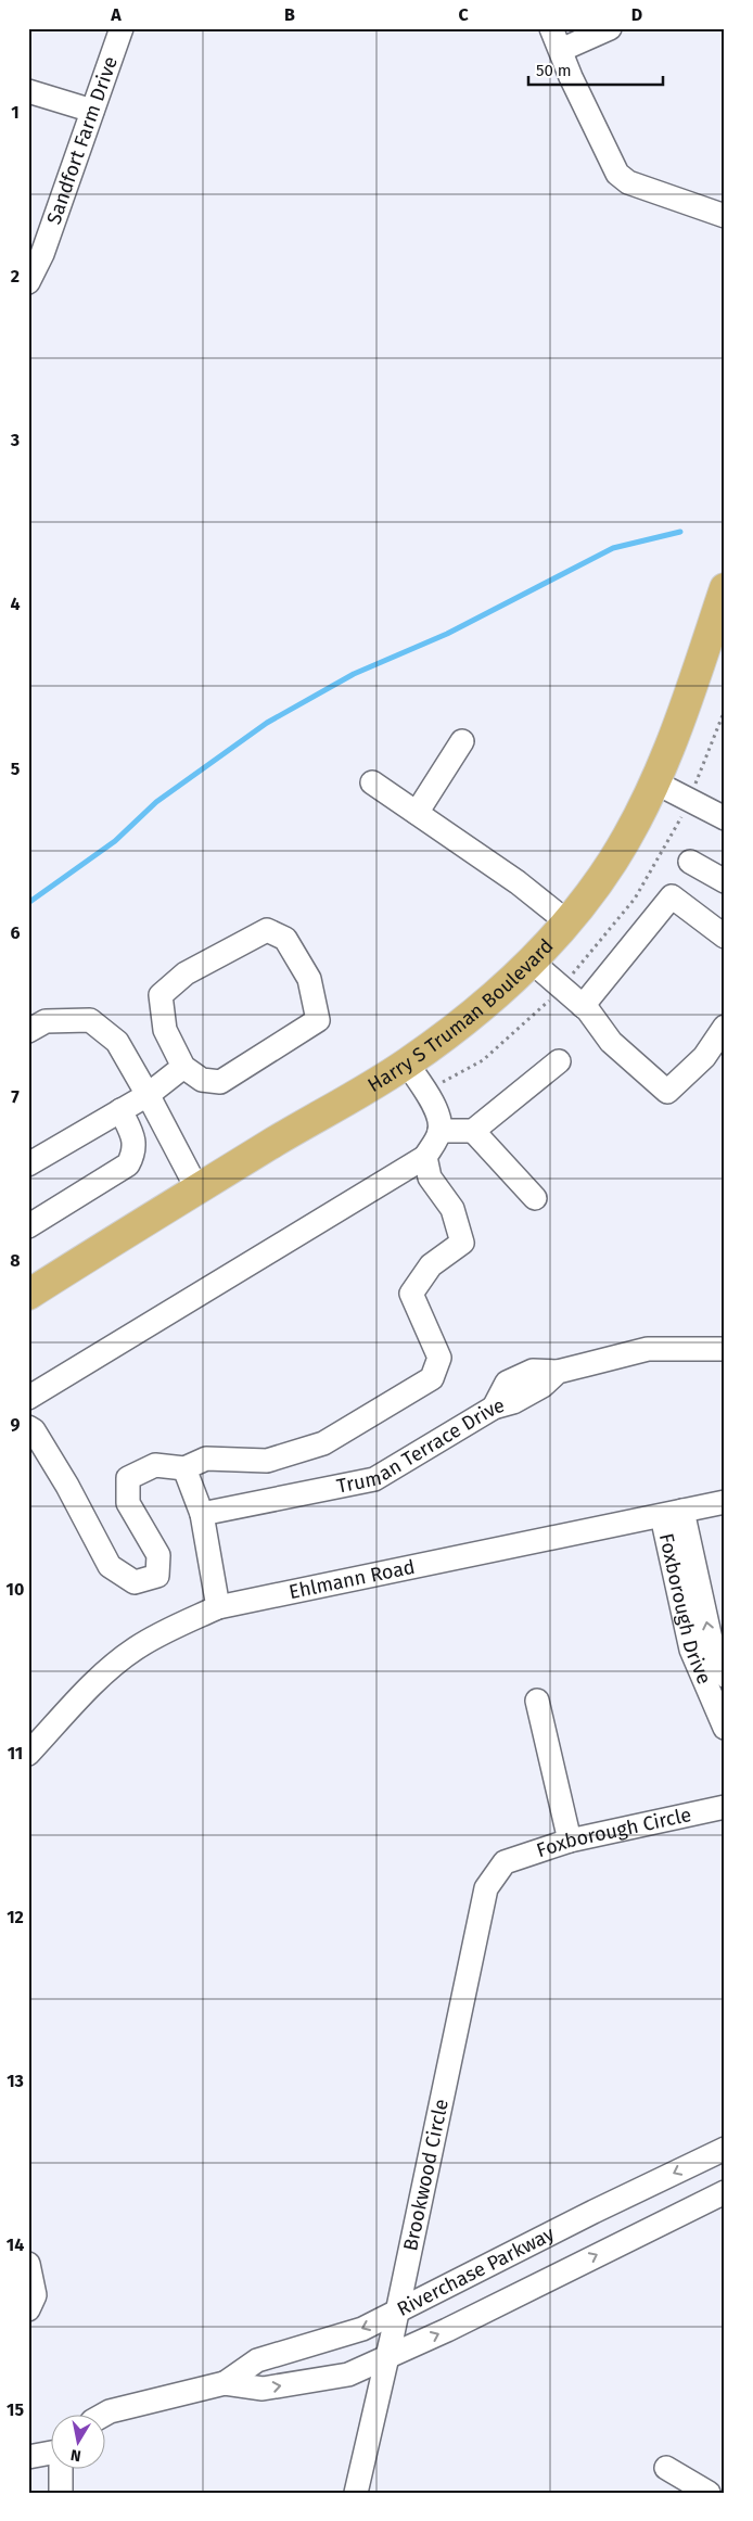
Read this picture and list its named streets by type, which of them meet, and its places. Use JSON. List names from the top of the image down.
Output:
{
  "streets": {
    "main road": ["Harry S Truman Boulevard"],
    "street": [
      "Sandfort Farm Drive",
      "Truman Terrace Drive",
      "Ehlmann Road",
      "Foxborough Drive",
      "Foxborough Circle",
      "Brookwood Circle",
      "Riverchase Parkway"
    ]
  },
  "crossings": [
    ["Ehlmann Road", "Foxborough Drive"],
    ["Foxborough Circle", "Brookwood Circle"],
    ["Brookwood Circle", "Riverchase Parkway"]
  ],
  "scale_bar": "50 m",
  "north": "bottom",
  "grid": {
    "columns": [
      "A",
      "B",
      "C",
      "D"
    ],
    "rows": [
      "1",
      "2",
      "3",
      "4",
      "5",
      "6",
      "7",
      "8",
      "9",
      "10",
      "11",
      "12",
      "13",
      "14",
      "15"
    ]
  }
}
